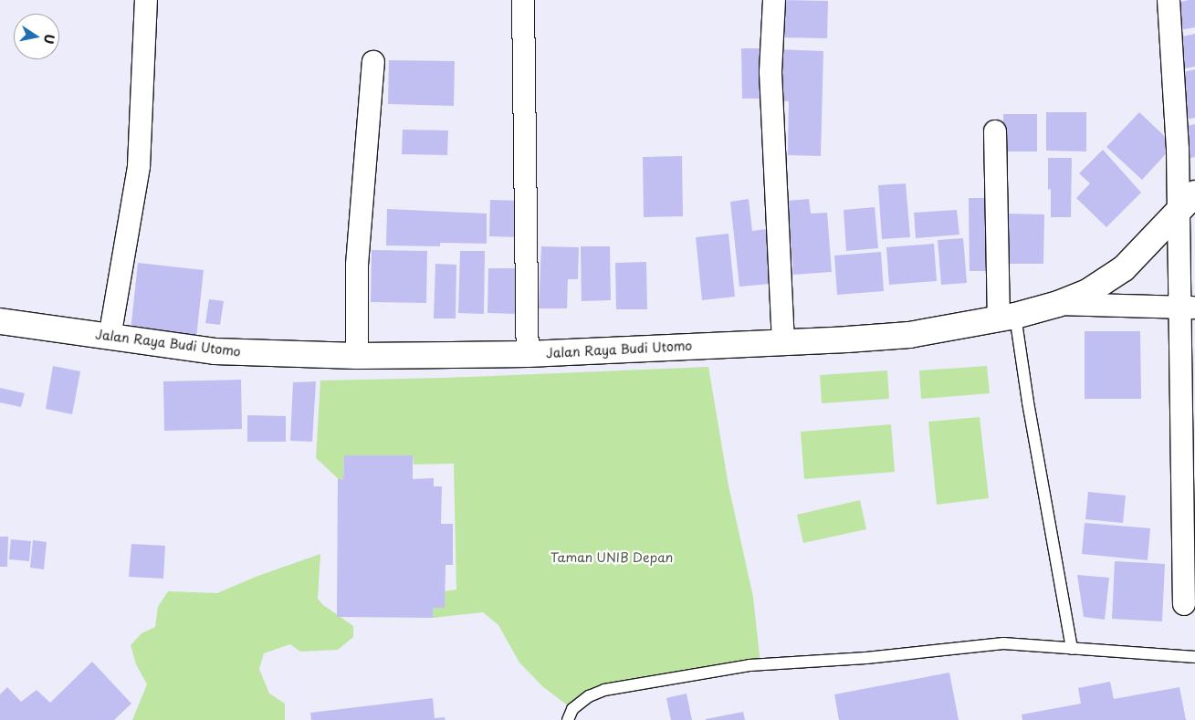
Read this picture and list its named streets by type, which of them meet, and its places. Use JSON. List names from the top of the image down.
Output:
{
  "streets": {
    "highway": ["Jalan Raya Budi Utomo"]
  },
  "parks": ["Taman UNIB Depan"],
  "north": "right"
}
